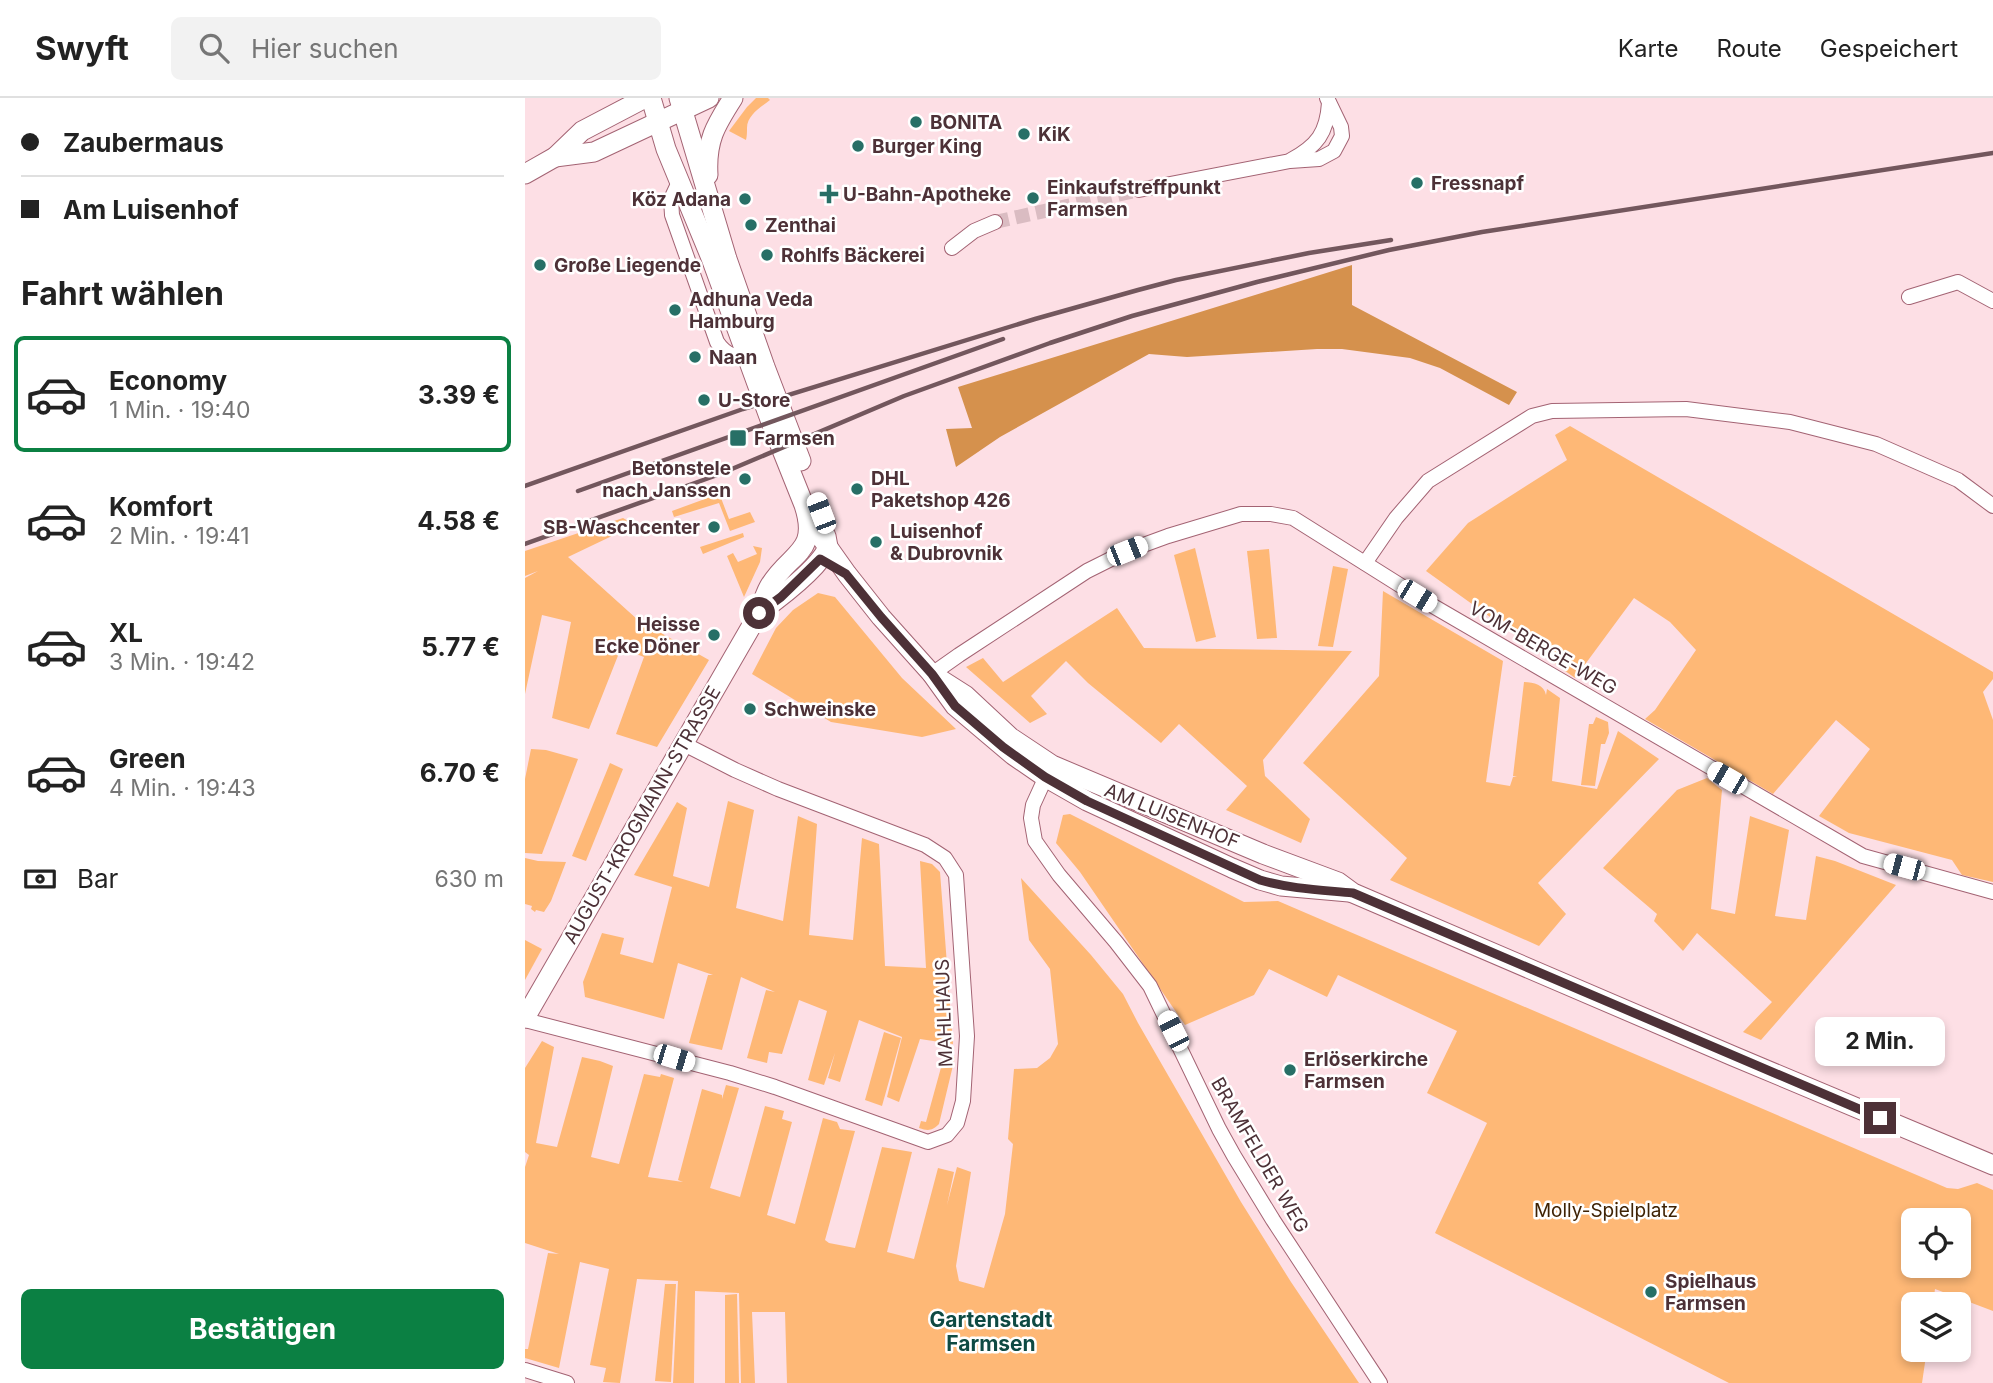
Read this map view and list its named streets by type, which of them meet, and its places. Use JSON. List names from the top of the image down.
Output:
{
  "streets": {
    "main road": ["AUGUST-KROGMANN-STRASSE", "AM LUISENHOF"],
    "street": ["VOM-BERGE-WEG", "MAHLHAUS", "BRAMFELDER WEG"]
  },
  "crossings": [
    ["VOM-BERGE-WEG", "AM LUISENHOF"],
    ["AUGUST-KROGMANN-STRASSE", "AM LUISENHOF"],
    ["AUGUST-KROGMANN-STRASSE", "MAHLHAUS"],
    ["AM LUISENHOF", "BRAMFELDER WEG"]
  ],
  "districts": ["Gartenstadt Farmsen"],
  "parks": ["Molly-Spielplatz"],
  "places": {
    "other": [
      "BONITA",
      "KiK",
      "Burger King",
      "Fressnapf",
      "Einkaufstreffpunkt Farmsen",
      "Köz Adana",
      "Zenthai",
      "Rohlfs Bäckerei",
      "Große Liegende",
      "Adhuna Veda Hamburg",
      "Naan",
      "U-Store",
      "Betonstele nach Janssen",
      "DHL Paketshop 426",
      "SB-Waschcenter",
      "Luisenhof & Dubrovnik",
      "Heisse Ecke Döner",
      "Schweinske",
      "Erlöserkirche Farmsen",
      "Spielhaus Farmsen"
    ],
    "health": ["U-Bahn-Apotheke"],
    "transit": ["Farmsen"]
  },
  "page": {
    "header": "Swyft",
    "search": "Hier suchen",
    "nav": ["Karte", "Route", "Gespeichert"],
    "banner": ["Zaubermaus", "Am Luisenhof"],
    "heading": "Fahrt wählen",
    "list": [
      {
        "name": "Economy",
        "note": "1 Min. · 19:40",
        "value": "3.39 €"
      },
      {
        "name": "Komfort",
        "note": "2 Min. · 19:41",
        "value": "4.58 €"
      },
      {
        "name": "XL",
        "note": "3 Min. · 19:42",
        "value": "5.77 €"
      },
      {
        "name": "Green",
        "note": "4 Min. · 19:43",
        "value": "6.70 €"
      }
    ],
    "pay": ["Bar", "630 m"],
    "bubble": "2 Min.",
    "buttons": "Bestätigen"
  }
}
